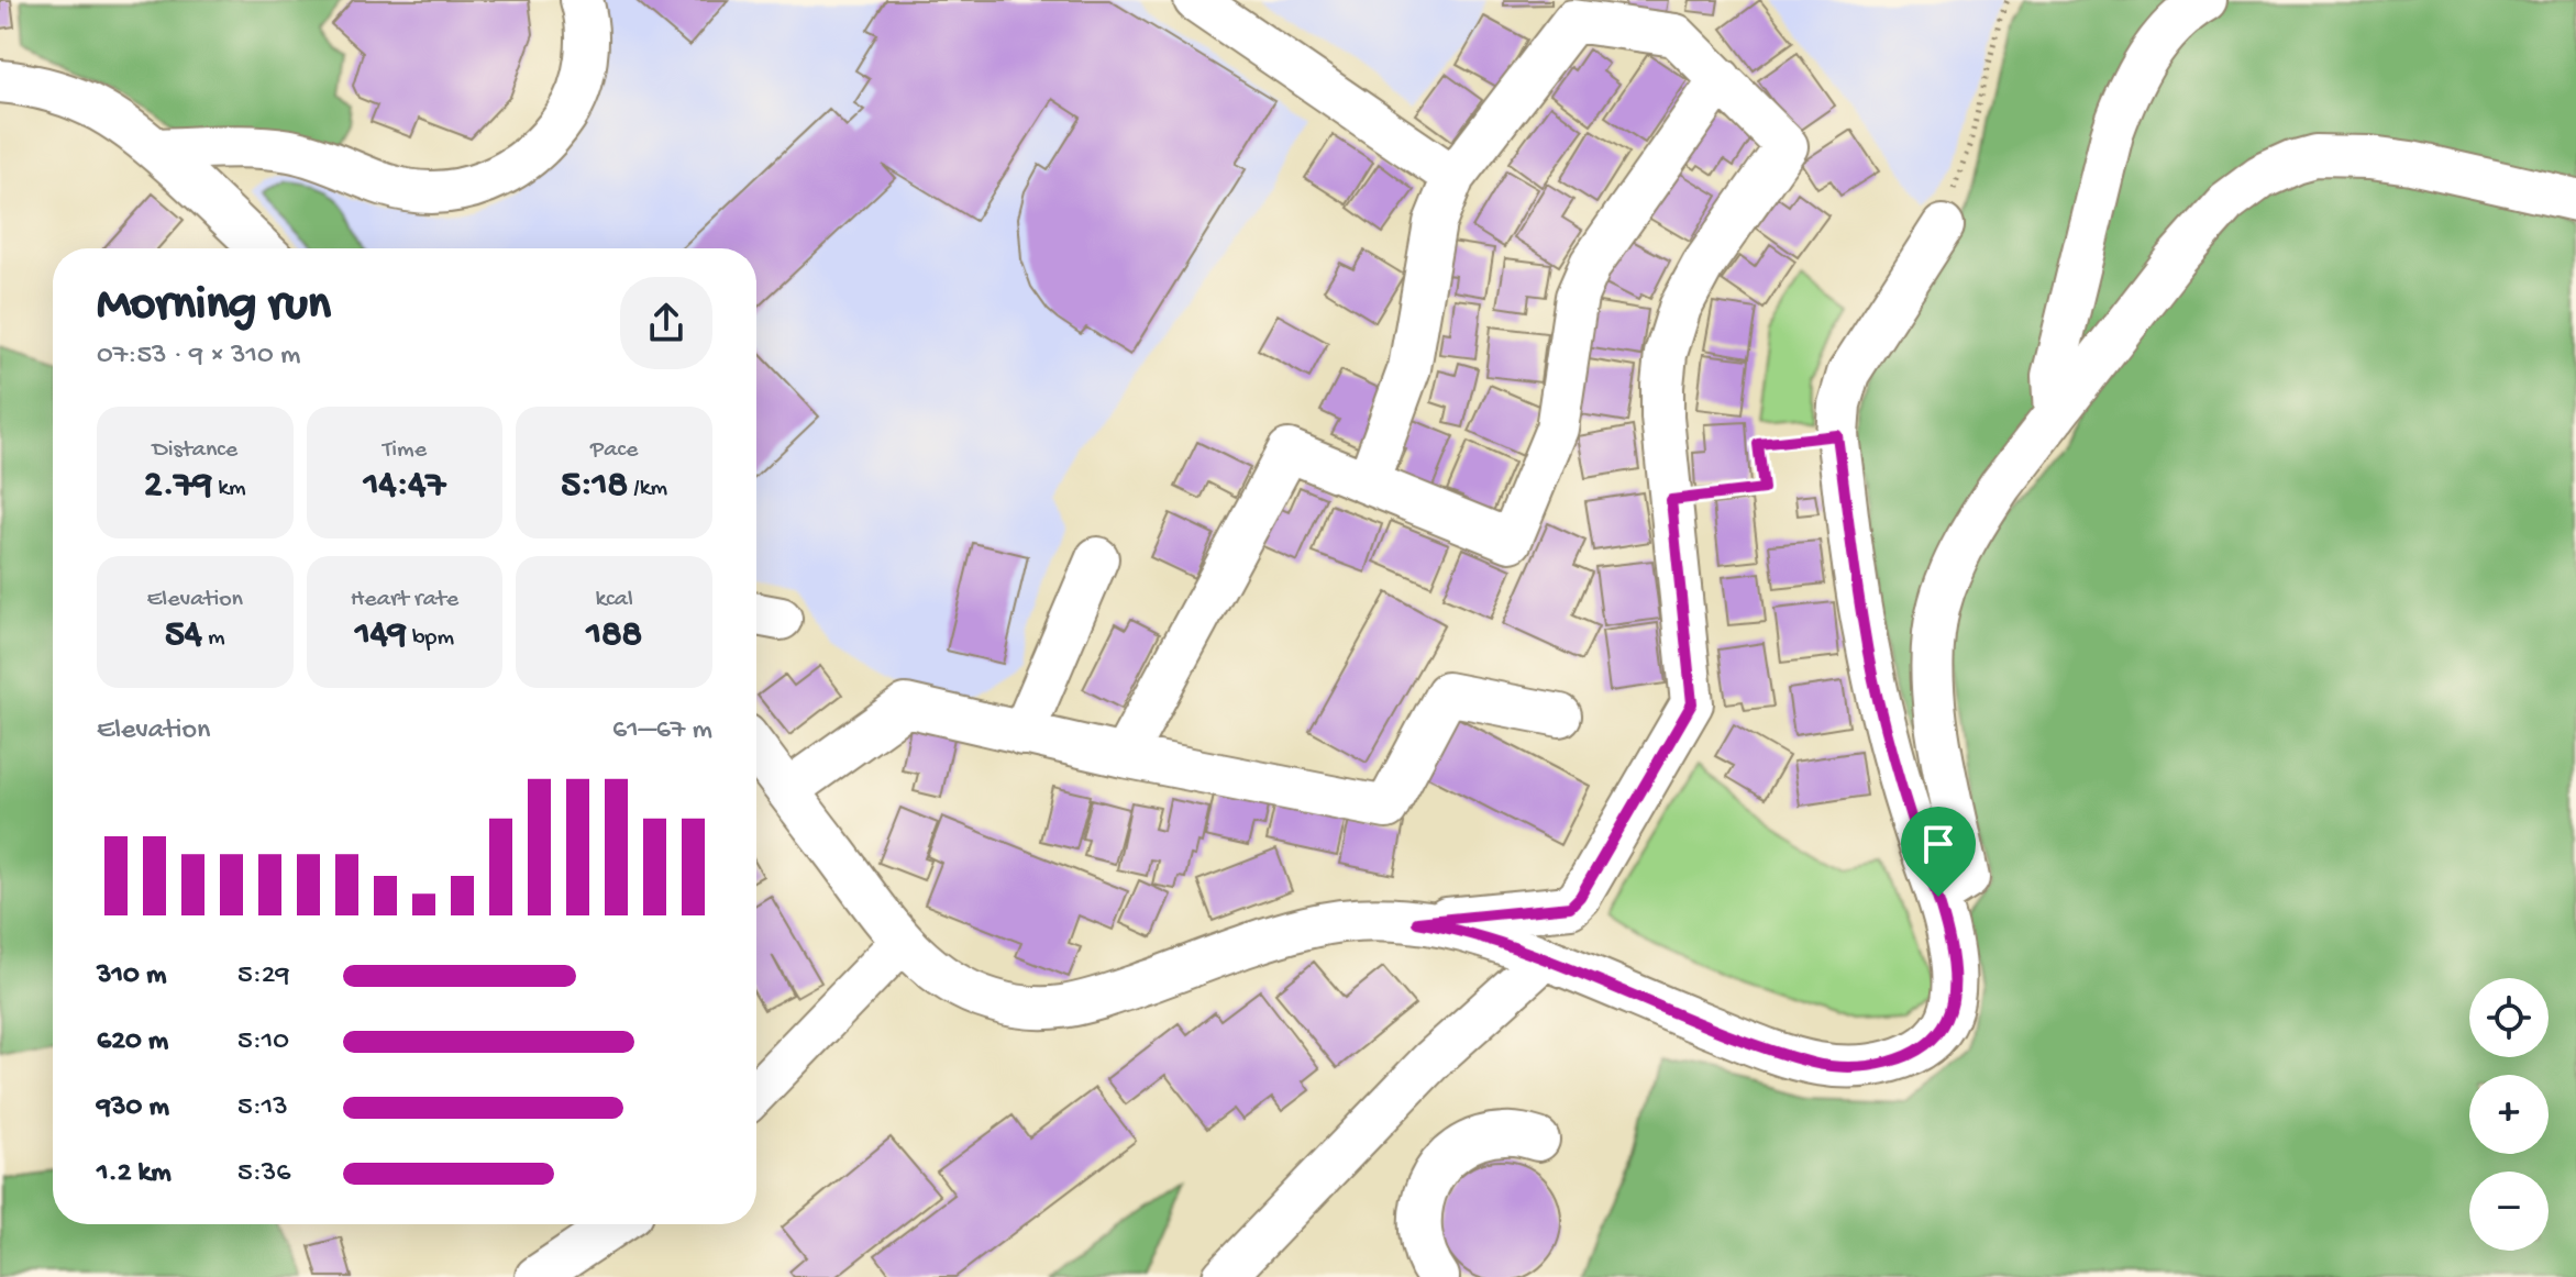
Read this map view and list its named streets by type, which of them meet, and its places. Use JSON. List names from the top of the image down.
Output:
{
  "page": {
    "heading": ["Morning run", "07:53 · 9 × 310 m"],
    "stats": [
      ["Distance", "2.79 km"],
      ["Time", "14:47"],
      ["Pace", "5:18 /km"],
      ["Elevation", "54 m"],
      ["Heart rate", "149 bpm"],
      ["kcal", "188"]
    ],
    "chart": ["Elevation", "61–67 m"],
    "list": [
      {
        "name": "310 m",
        "note": "5:29"
      },
      {
        "name": "620 m",
        "note": "5:10"
      },
      {
        "name": "930 m",
        "note": "5:13"
      },
      {
        "name": "1.2 km",
        "note": "5:36"
      }
    ],
    "map_buttons": ["+", "−"]
  }
}
